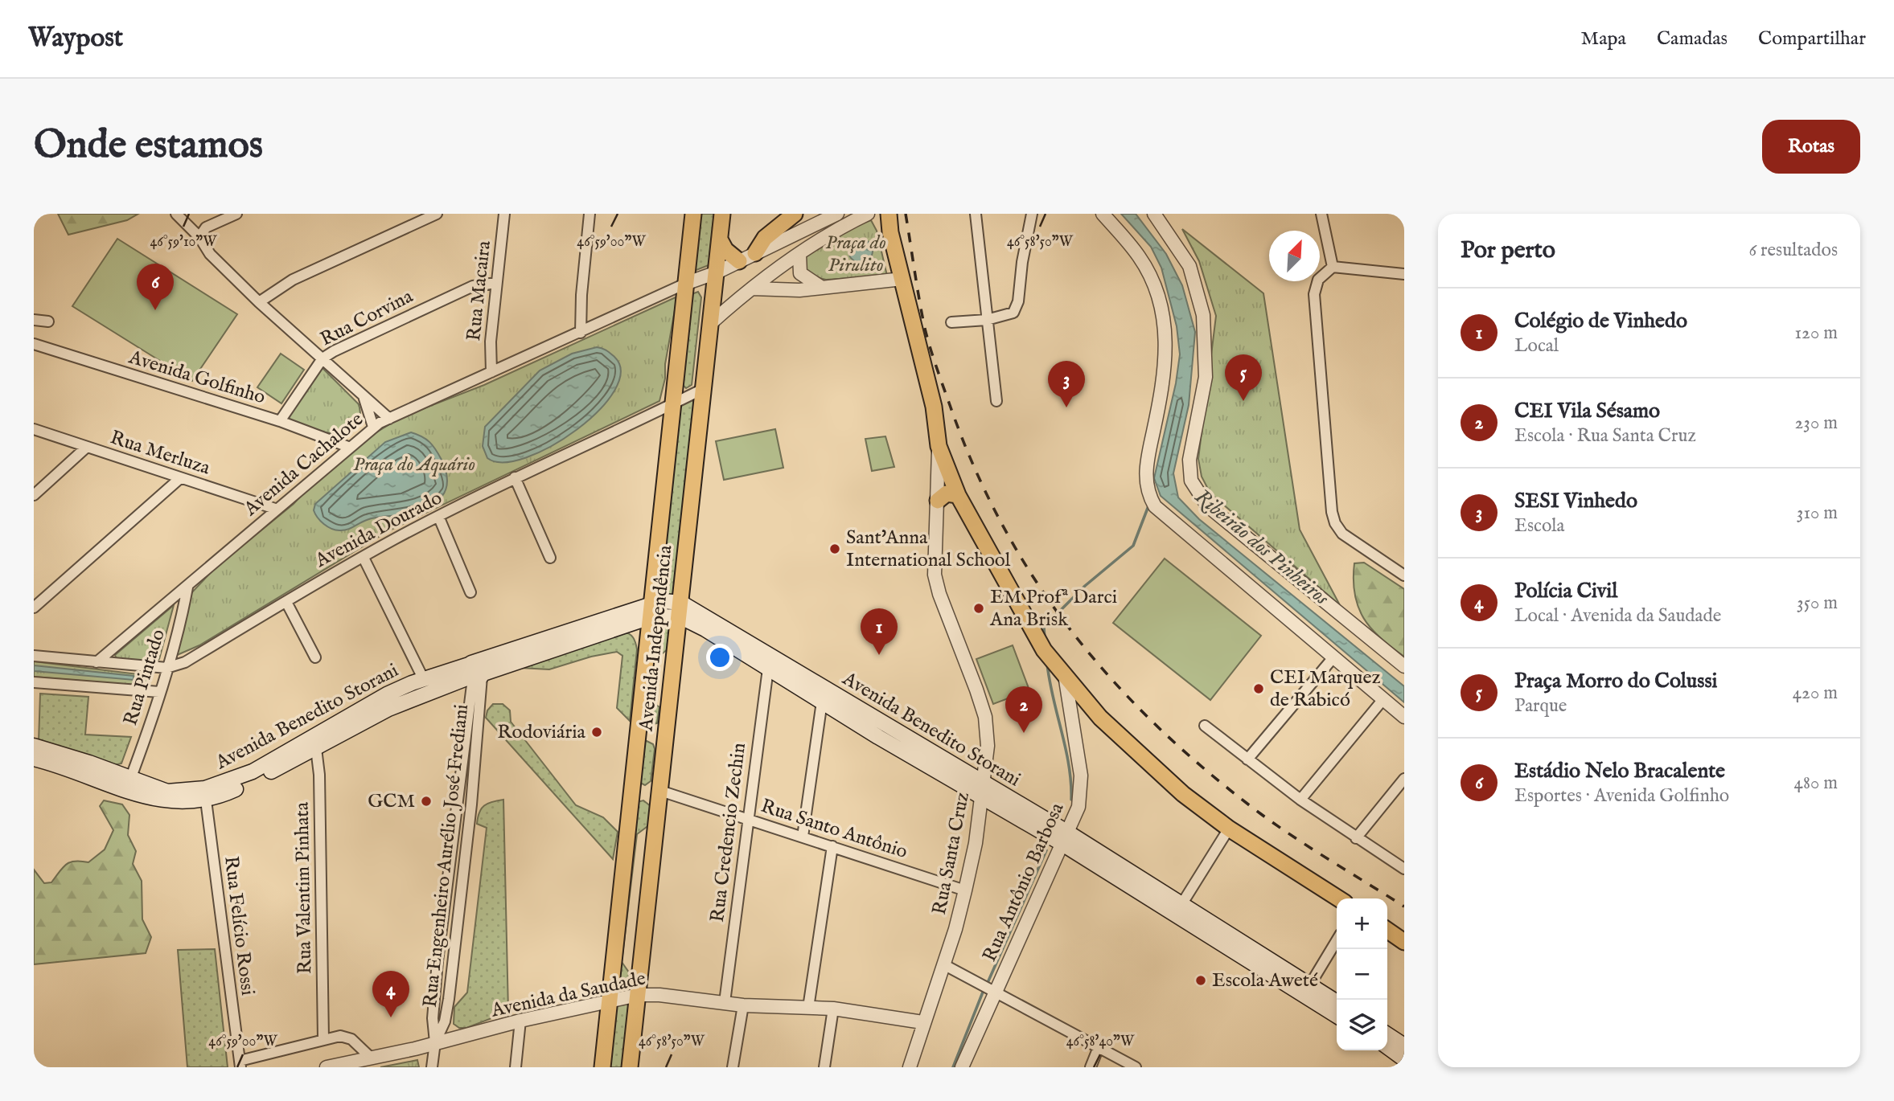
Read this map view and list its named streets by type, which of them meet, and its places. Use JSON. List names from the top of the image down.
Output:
{
  "streets": {
    "main road": ["Avenida Independência", "Avenida Benedito Storani"],
    "street": [
      "Rua Macaira",
      "Rua Corvina",
      "Avenida Golfinho",
      "Rua Merluza",
      "Avenida Cachalote",
      "Avenida Dourado",
      "Rua Pintado",
      "Rua Santo Antônio",
      "Rua Credencio Zechin",
      "Rua Santa Cruz",
      "Rua Engenheiro Aurélio José Frediani",
      "Rua Antônio Barbosa",
      "Rua Valentim Pinhata",
      "Rua Felício Rossi",
      "Avenida da Saudade"
    ]
  },
  "crossings": [
    ["Rua Macaira", "Rua Corvina"],
    ["Rua Macaira", "Avenida Cachalote"],
    ["Rua Corvina", "Avenida Golfinho"],
    ["Avenida Golfinho", "Avenida Cachalote"],
    ["Rua Merluza", "Avenida Cachalote"],
    ["Avenida Cachalote", "Avenida Independência"],
    ["Avenida Cachalote", "Rua Pintado"],
    ["Avenida Dourado", "Avenida Independência"],
    ["Avenida Dourado", "Rua Pintado"],
    ["Avenida Independência", "Avenida Benedito Storani"],
    ["Avenida Independência", "Rua Santo Antônio"],
    ["Avenida Independência", "Avenida da Saudade"],
    ["Rua Pintado", "Avenida Benedito Storani"],
    ["Avenida Benedito Storani", "Rua Credencio Zechin"],
    ["Avenida Benedito Storani", "Rua Santa Cruz"],
    ["Avenida Benedito Storani", "Rua Engenheiro Aurélio José Frediani"],
    ["Avenida Benedito Storani", "Rua Antônio Barbosa"],
    ["Avenida Benedito Storani", "Rua Valentim Pinhata"],
    ["Avenida Benedito Storani", "Rua Felício Rossi"],
    ["Rua Santo Antônio", "Rua Credencio Zechin"],
    ["Rua Santo Antônio", "Rua Santa Cruz"],
    ["Rua Credencio Zechin", "Avenida da Saudade"],
    ["Rua Santa Cruz", "Avenida da Saudade"],
    ["Rua Engenheiro Aurélio José Frediani", "Avenida da Saudade"]
  ],
  "water": ["Ribeirão dos Pinheiros"],
  "parks": ["Praça do Pirulito", "Praça do Aquário"],
  "places": [
    "Sant'Anna International School",
    "EM Profª Darci Ana Brisk",
    "CEI Marquez de Rabicó",
    "Rodoviária",
    "GCM",
    "Escola Aweté"
  ],
  "north": "top right",
  "page": {
    "header": "Waypost",
    "nav": ["Mapa", "Camadas", "Compartilhar"],
    "buttons": "Rotas",
    "title": "Onde estamos",
    "heading": ["Por perto", "6 resultados"],
    "pins": [
      "6",
      "5",
      "3",
      "1",
      "2",
      "4"
    ],
    "list": [
      {
        "mark": "1",
        "name": "Colégio de Vinhedo",
        "note": "Local",
        "value": "120 m"
      },
      {
        "mark": "2",
        "name": "CEI Vila Sésamo",
        "note": "Escola · Rua Santa Cruz",
        "value": "230 m"
      },
      {
        "mark": "3",
        "name": "SESI Vinhedo",
        "note": "Escola",
        "value": "310 m"
      },
      {
        "mark": "4",
        "name": "Polícia Civil",
        "note": "Local · Avenida da Saudade",
        "value": "350 m"
      },
      {
        "mark": "5",
        "name": "Praça Morro do Colussi",
        "note": "Parque",
        "value": "420 m"
      },
      {
        "mark": "6",
        "name": "Estádio Nelo Bracalente",
        "note": "Esportes · Avenida Golfinho",
        "value": "480 m"
      }
    ],
    "map_buttons": ["+", "−"]
  },
  "coordinates": [
    "46°59'10\"W",
    "46°59'00\"W",
    "46°58'50\"W",
    "46°58'40\"W"
  ]
}
